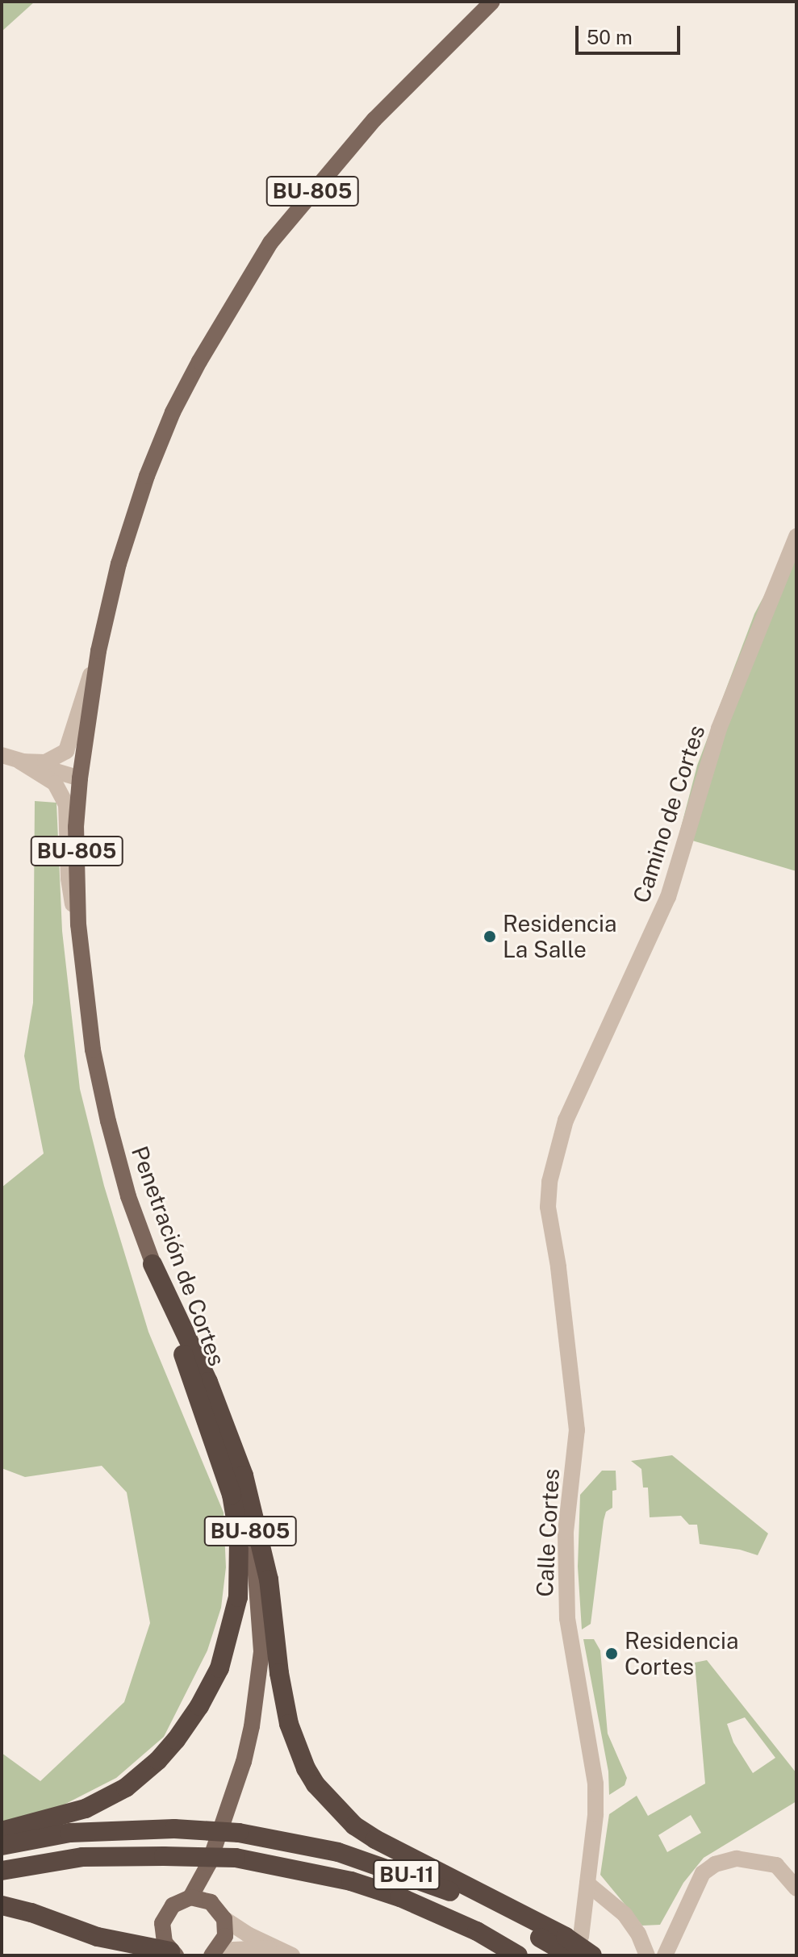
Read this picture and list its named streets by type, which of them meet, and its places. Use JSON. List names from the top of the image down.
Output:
{
  "streets": {
    "highway": ["BU-11"],
    "main road": ["BU-805", "Penetración de Cortes"],
    "street": ["Camino de Cortes", "Calle Cortes"]
  },
  "crossings": [
    ["BU-805", "Penetración de Cortes"],
    ["Camino de Cortes", "Calle Cortes"],
    ["Calle Cortes", "BU-11"]
  ],
  "places": ["Residencia La Salle", "Residencia Cortes"],
  "scale_bar": "50 m"
}
